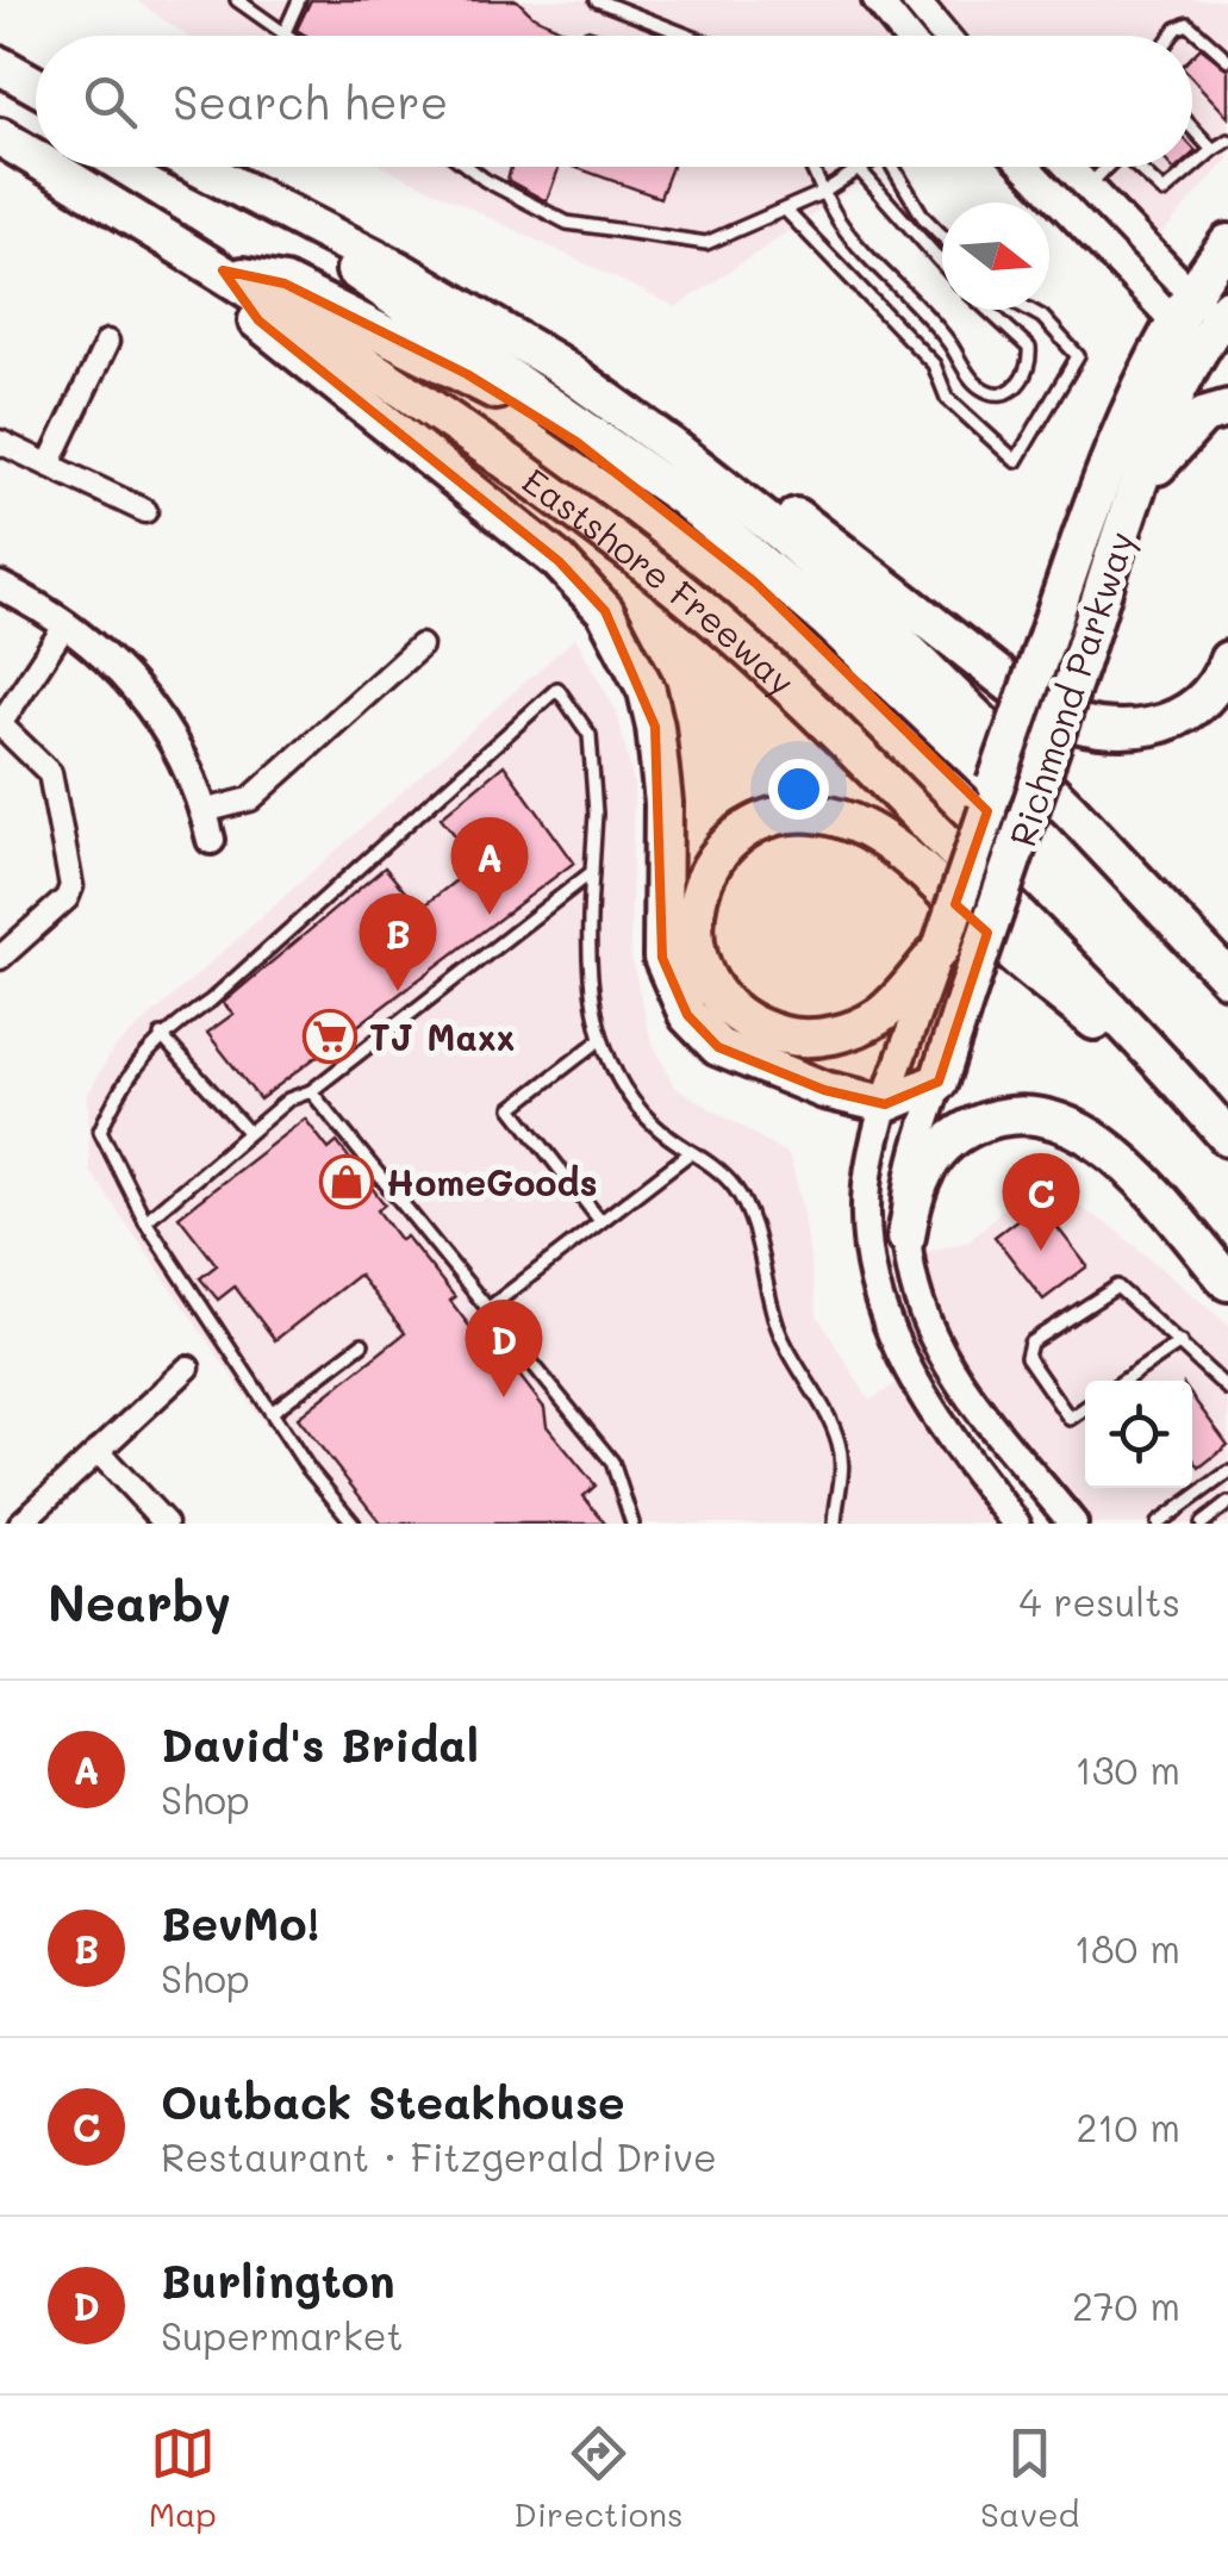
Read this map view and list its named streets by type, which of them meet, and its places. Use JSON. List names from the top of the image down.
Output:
{
  "streets": {
    "highway": ["Eastshore Freeway", "Richmond Parkway"]
  },
  "places": {
    "supermarket": ["TJ Maxx"],
    "shop": ["HomeGoods"]
  },
  "north": "right",
  "page": {
    "search": "Search here",
    "pins": [
      "A",
      "B",
      "C",
      "D"
    ],
    "heading": ["Nearby", "4 results"],
    "list": [
      {
        "mark": "A",
        "name": "David's Bridal",
        "note": "Shop",
        "value": "130 m"
      },
      {
        "mark": "B",
        "name": "BevMo!",
        "note": "Shop",
        "value": "180 m"
      },
      {
        "mark": "C",
        "name": "Outback Steakhouse",
        "note": "Restaurant · Fitzgerald Drive",
        "value": "210 m"
      },
      {
        "mark": "D",
        "name": "Burlington",
        "note": "Supermarket",
        "value": "270 m"
      }
    ],
    "nav": ["Map", "Directions", "Saved"]
  }
}
